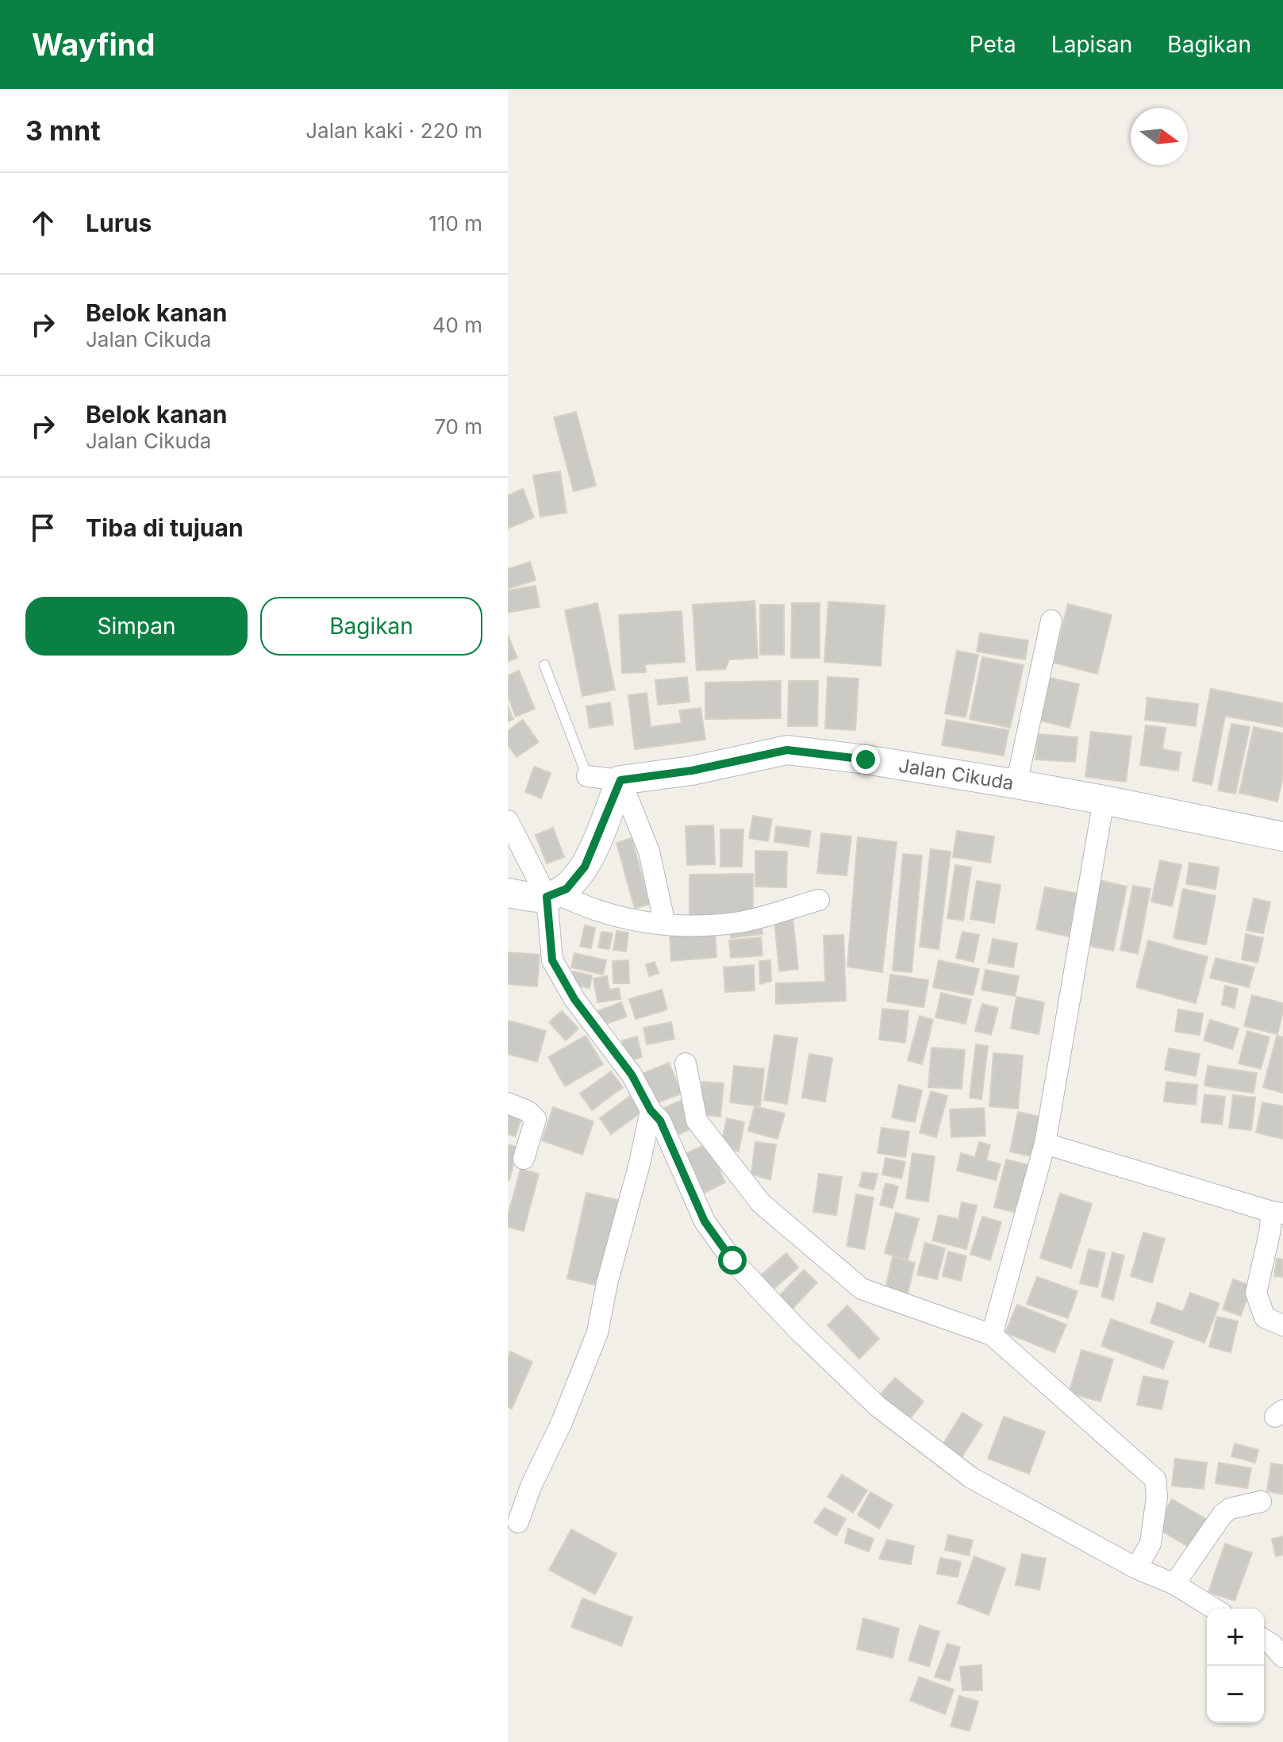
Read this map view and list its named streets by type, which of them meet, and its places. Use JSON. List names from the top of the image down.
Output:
{
  "streets": {
    "street": ["Jalan Cikuda"]
  },
  "north": "right",
  "page": {
    "header": "Wayfind",
    "nav": ["Peta", "Lapisan", "Bagikan"],
    "heading": ["3 mnt", "Jalan kaki · 220 m"],
    "list": [
      ["Lurus", "110 m"],
      ["Belok kanan", "Jalan Cikuda", "40 m"],
      ["Belok kanan", "Jalan Cikuda", "70 m"],
      "Tiba di tujuan"
    ],
    "buttons": ["Simpan", "Bagikan"],
    "map_buttons": ["+", "−"]
  }
}
